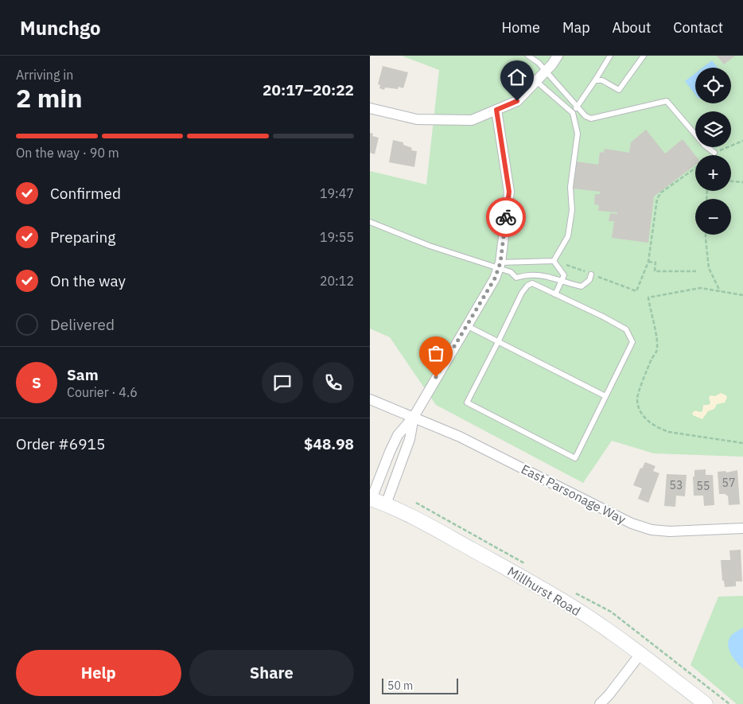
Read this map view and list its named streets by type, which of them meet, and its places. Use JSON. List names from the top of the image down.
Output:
{
  "streets": {
    "street": ["East Parsonage Way", "Millhurst Road"]
  },
  "house_numbers": ["57", "53", "55"],
  "scale_bar": "50 m",
  "page": {
    "header": "Munchgo",
    "nav": [
      "Home",
      "Map",
      "About",
      "Contact"
    ],
    "heading": ["2 min", "Arriving in", "20:17–20:22"],
    "panel": [
      "Sam",
      "Courier · 4.6",
      "Order #6915",
      "$48.98"
    ],
    "map_buttons": ["+", "−"],
    "bar": "On the way · 90 m",
    "list": [
      ["Confirmed", "19:47"],
      ["Preparing", "19:55"],
      ["On the way", "20:12"],
      "Delivered"
    ],
    "round": "S",
    "buttons": ["Help", "Share"],
    "scale": "50 m"
  }
}
